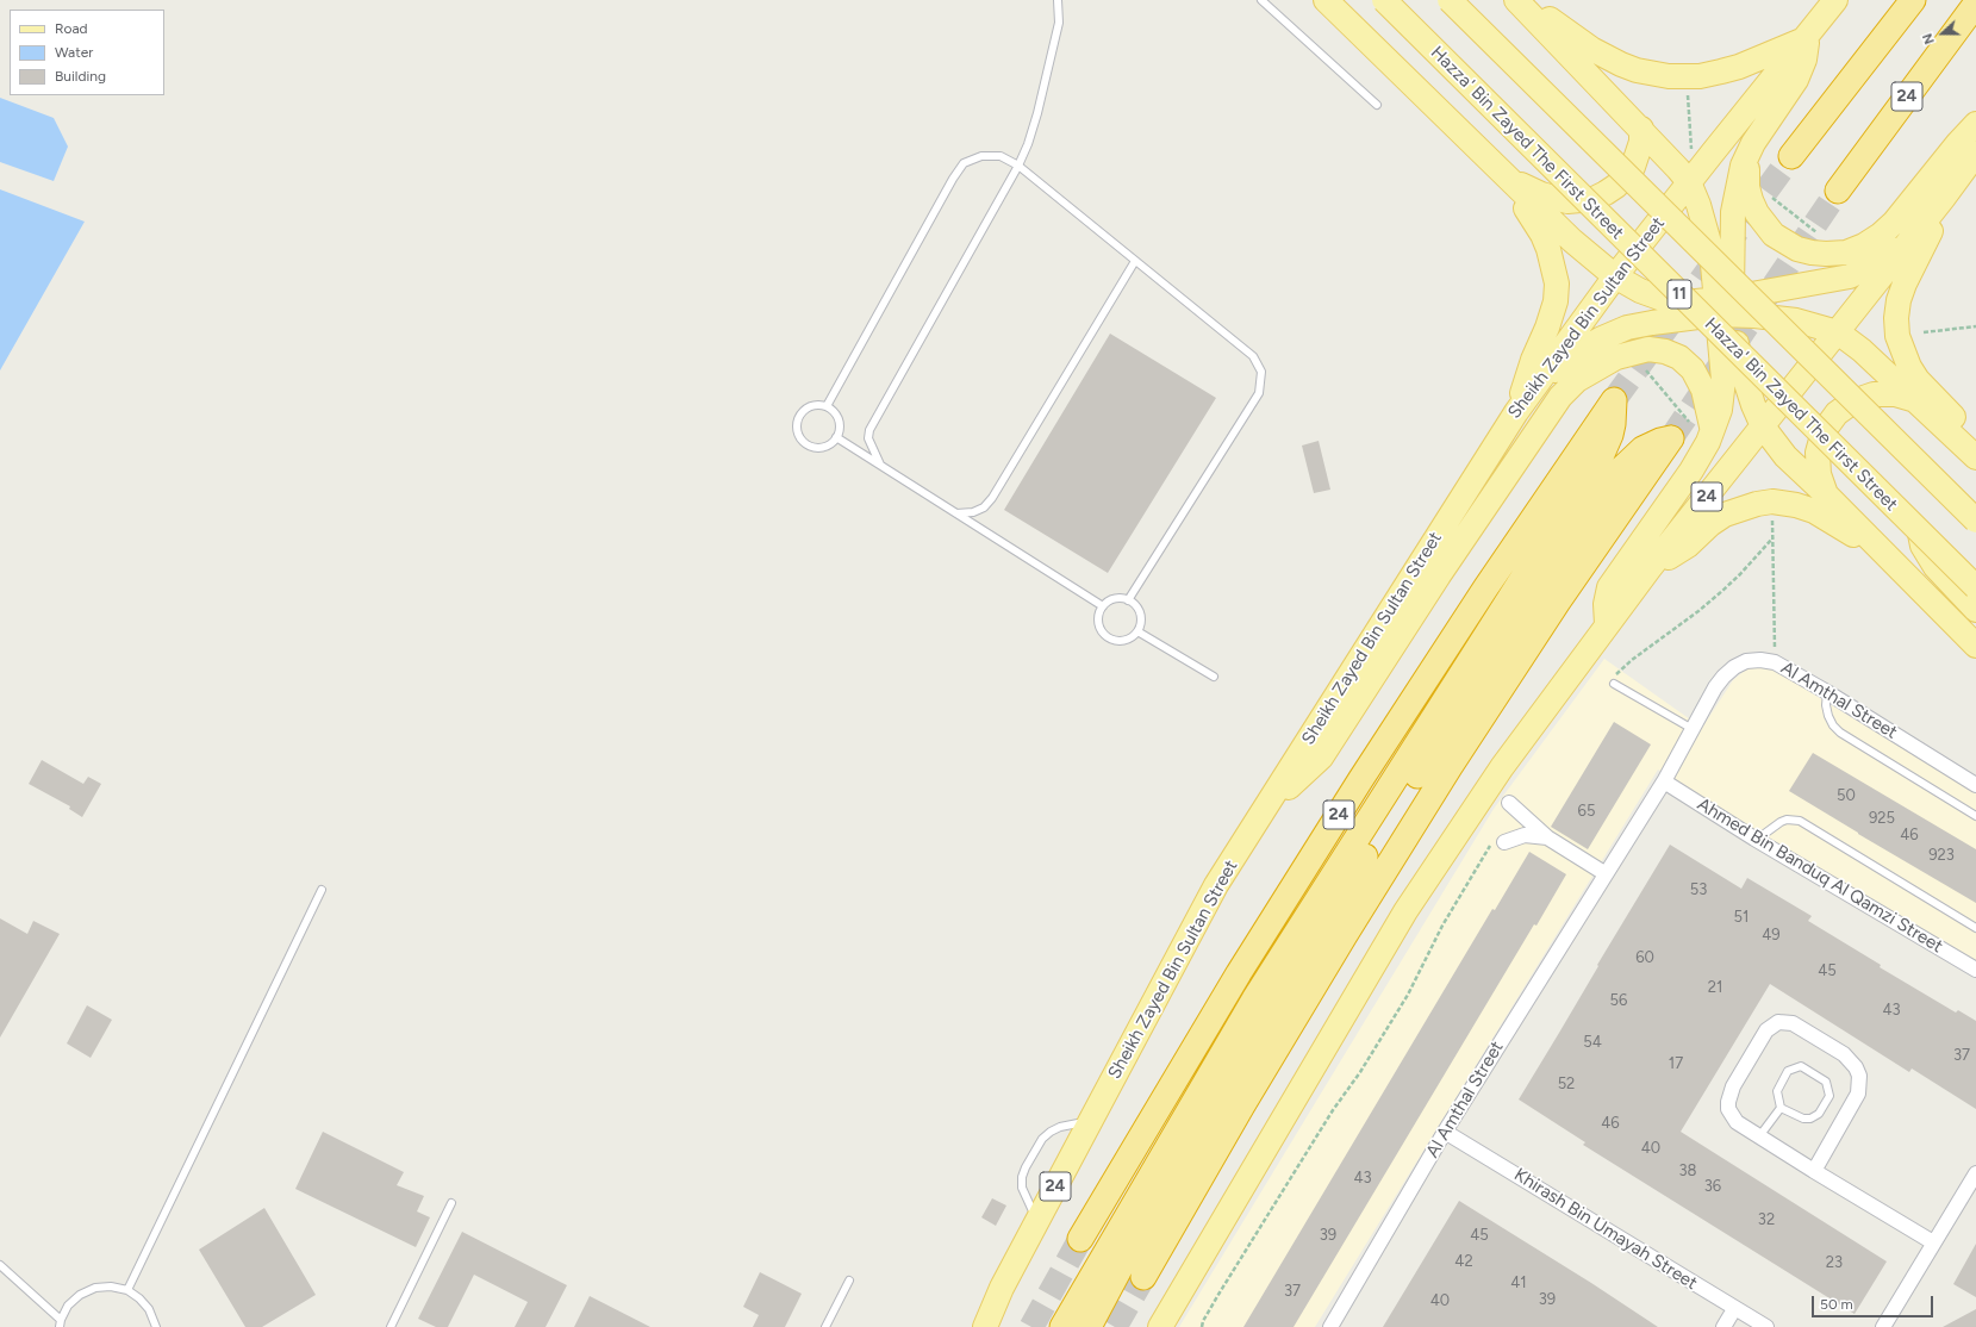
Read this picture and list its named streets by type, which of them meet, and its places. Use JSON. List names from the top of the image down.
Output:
{
  "streets": {
    "highway": ["24"],
    "main road": ["Hazza' Bin Zayed The First Street", "11", "Sheikh Zayed Bin Sultan Street"],
    "street": ["Al Amthal Street", "Ahmed Bin Banduq Al Qamzi Street", "Khirash Bin Umayah Street"]
  },
  "crossings": [
    ["Al Amthal Street", "Ahmed Bin Banduq Al Qamzi Street"],
    ["Al Amthal Street", "Khirash Bin Umayah Street"]
  ],
  "house_numbers": [
    "50",
    "65",
    "925",
    "46",
    "923",
    "53",
    "51",
    "49",
    "60",
    "45",
    "21",
    "56",
    "43",
    "54",
    "37",
    "17",
    "52",
    "46",
    "40",
    "38",
    "43",
    "36",
    "32",
    "39",
    "45",
    "42",
    "23",
    "41",
    "37",
    "39",
    "40"
  ],
  "legend": ["Road", "Water", "Building"],
  "scale_bar": "50 m",
  "north": "left"
}
